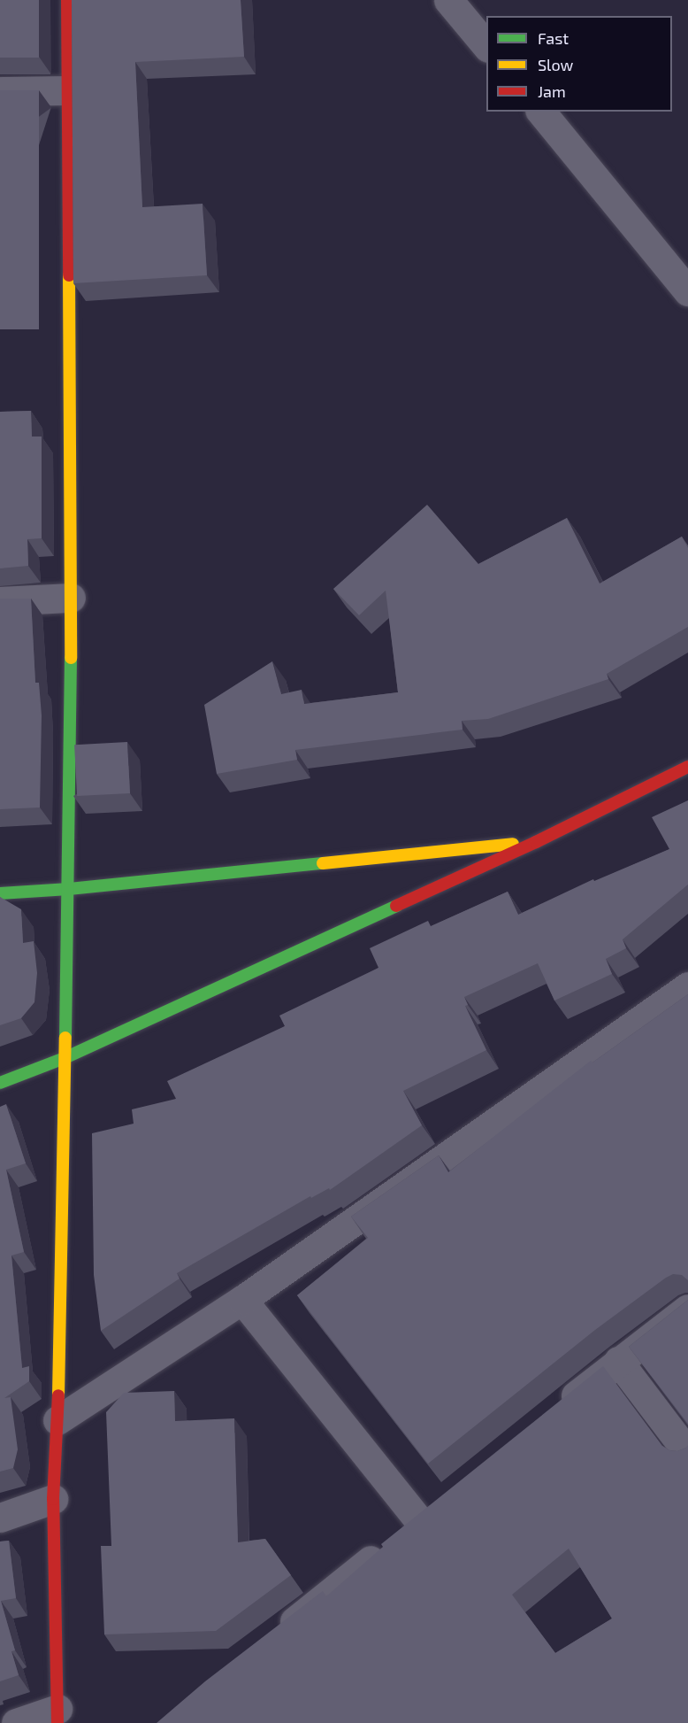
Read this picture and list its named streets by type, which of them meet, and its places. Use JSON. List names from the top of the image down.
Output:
{
  "legend": ["Fast", "Slow", "Jam"]
}
